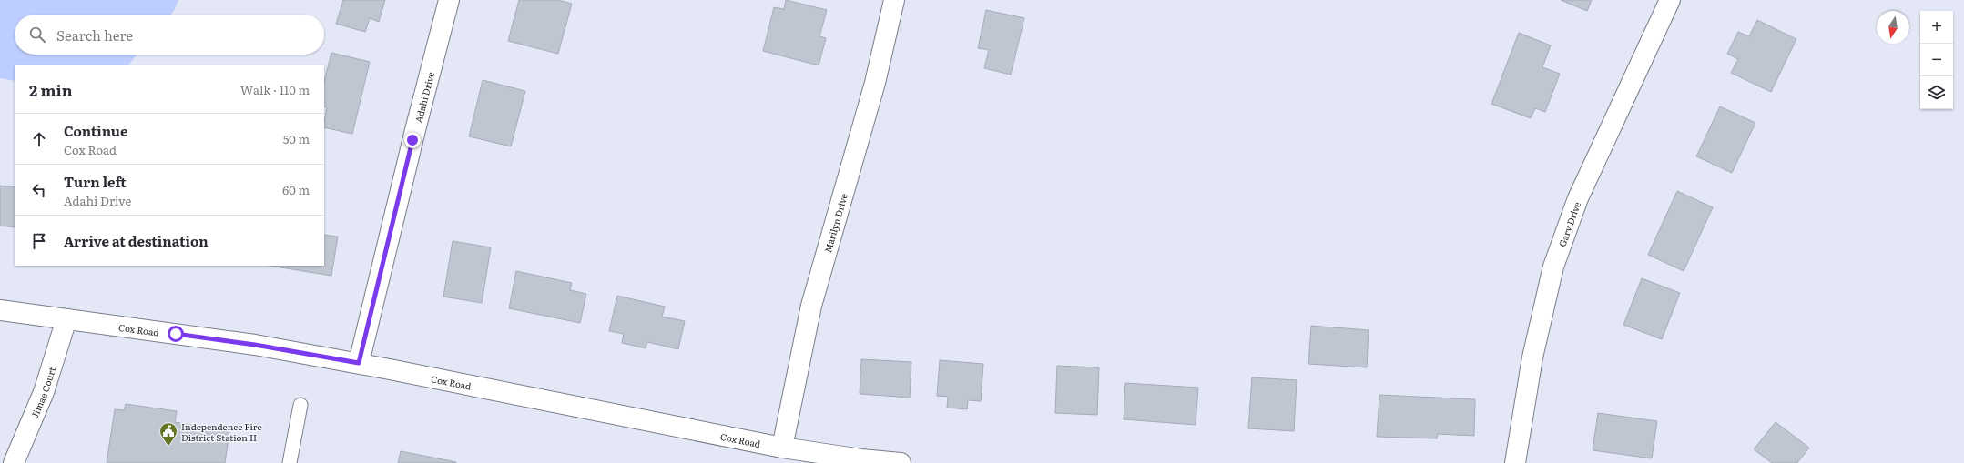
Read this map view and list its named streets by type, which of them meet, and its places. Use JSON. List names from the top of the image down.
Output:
{
  "streets": {
    "street": [
      "Adahi Drive",
      "Marilyn Drive",
      "Gary Drive",
      "Cox Road",
      "Jimae Court"
    ]
  },
  "crossings": [
    ["Adahi Drive", "Cox Road"],
    ["Marilyn Drive", "Cox Road"],
    ["Cox Road", "Jimae Court"]
  ],
  "places": {
    "public building": ["Independence Fire District Station II"]
  },
  "north": "bottom",
  "page": {
    "map_buttons": ["+", "−"],
    "search": "Search here",
    "heading": ["2 min", "Walk · 110 m"],
    "list": [
      ["Continue", "Cox Road", "50 m"],
      ["Turn left", "Adahi Drive", "60 m"],
      "Arrive at destination"
    ]
  }
}
